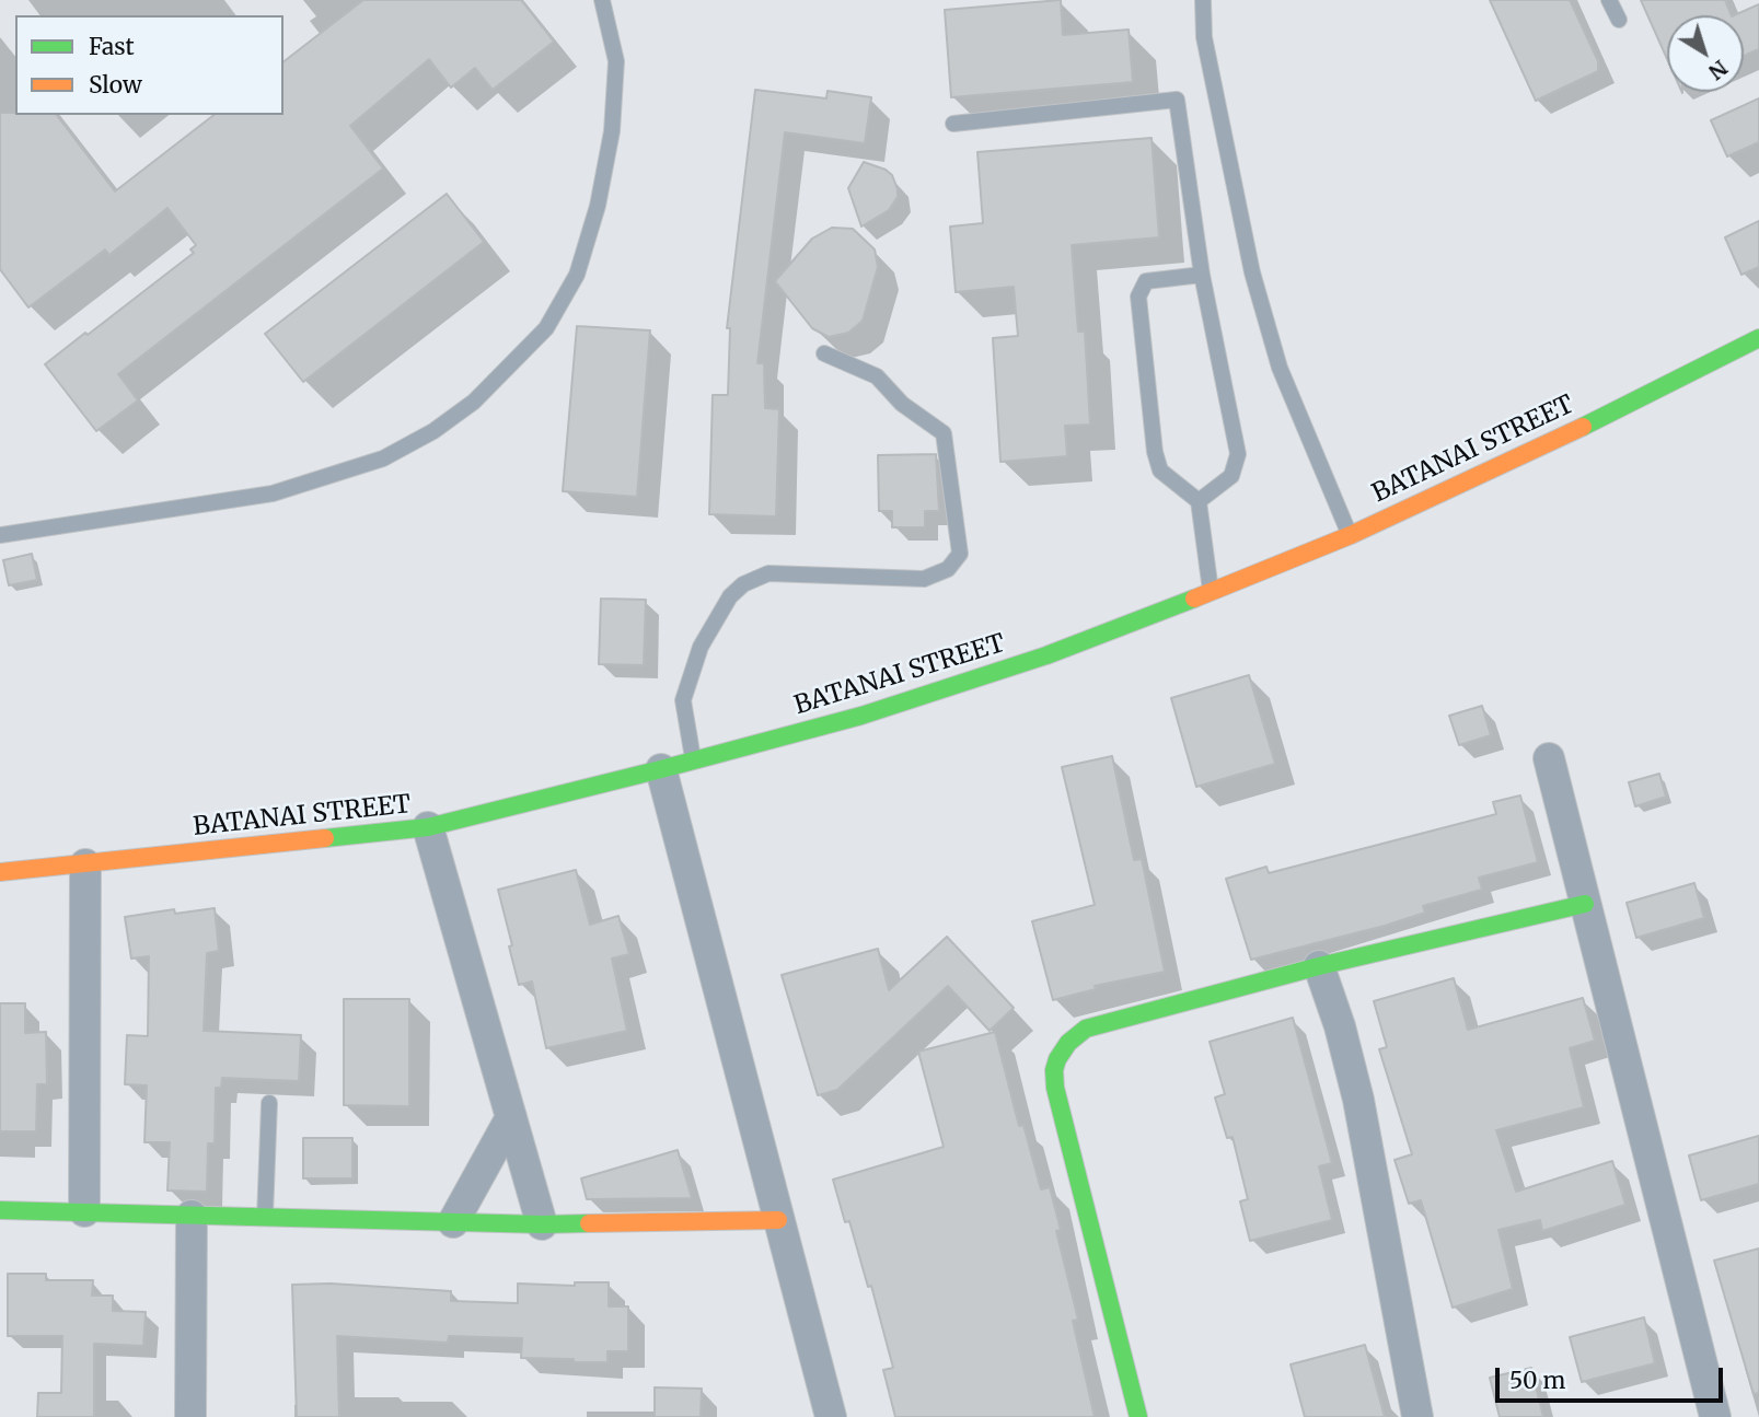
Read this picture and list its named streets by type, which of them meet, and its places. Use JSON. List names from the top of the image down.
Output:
{
  "streets": {
    "street": ["BATANAI STREET"]
  },
  "legend": ["Fast", "Slow"],
  "scale_bar": "50 m",
  "north": "bottom right"
}
